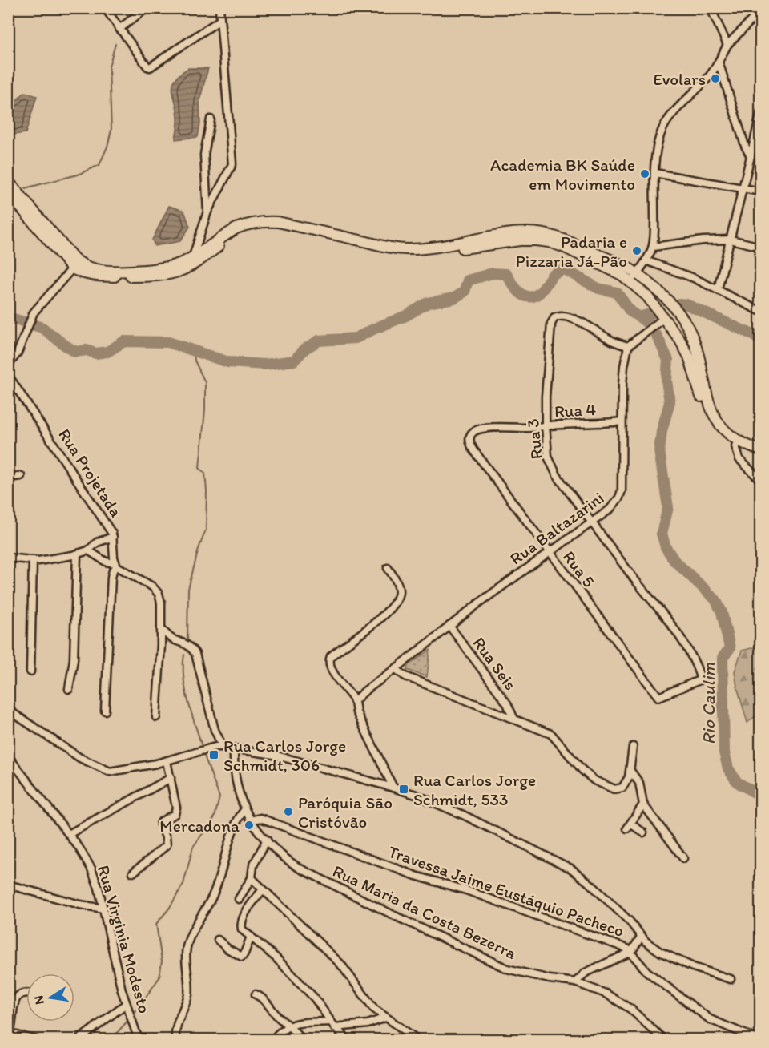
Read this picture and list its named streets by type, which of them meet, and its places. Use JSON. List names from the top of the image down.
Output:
{
  "streets": {
    "street": [
      "Rua 4",
      "Rua 3",
      "Rua Projetada",
      "Rua Baltazarini",
      "Rua 5",
      "Rua Seis",
      "Travessa Jaime Eustáquio Pacheco",
      "Rua Maria da Costa Bezerra",
      "Rua Virginia Modesto"
    ]
  },
  "crossings": [
    ["Rua 4", "Rua 3"],
    ["Rua 4", "Rua Baltazarini"],
    ["Rua 4", "Rua 5"],
    ["Rua 3", "Rua Baltazarini"],
    ["Rua 3", "Rua 5"],
    ["Rua Baltazarini", "Rua 5"],
    ["Rua Baltazarini", "Rua Seis"],
    ["Travessa Jaime Eustáquio Pacheco", "Rua Maria da Costa Bezerra"]
  ],
  "water": ["Rio Caulim"],
  "places": {
    "other": [
      "Evolars",
      "Academia BK Saúde em Movimento",
      "Padaria e Pizzaria Já-Pão",
      "Paróquia São Cristóvão",
      "Mercadona"
    ],
    "transit": ["Rua Carlos Jorge Schmidt, 306", "Rua Carlos Jorge Schmidt, 533"]
  },
  "north": "left"
}
